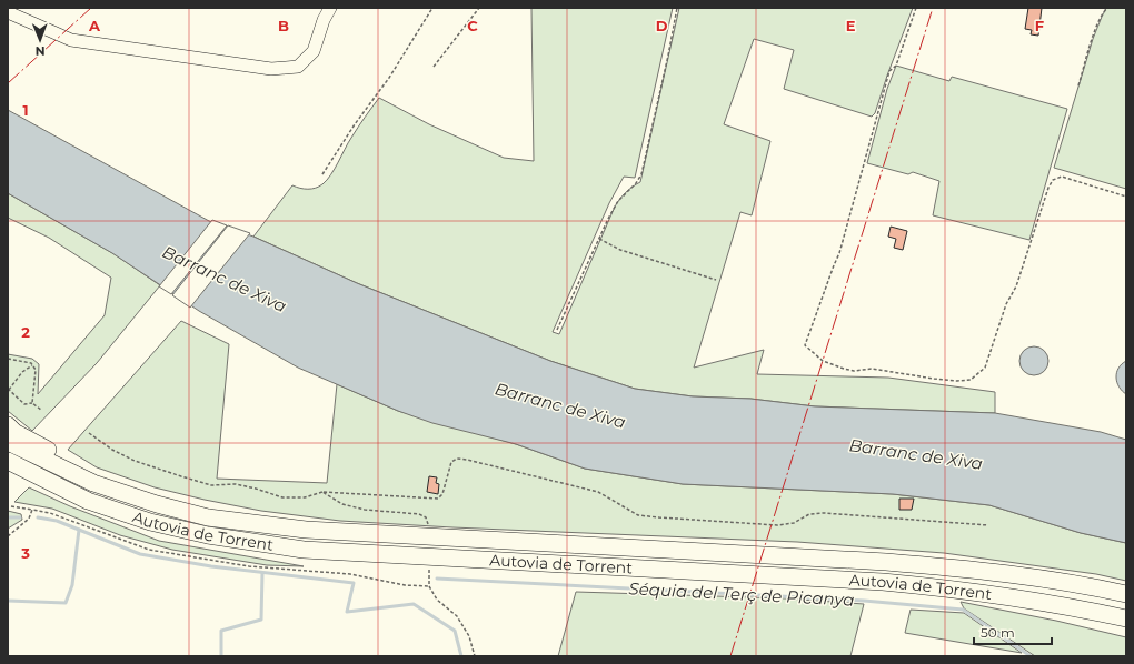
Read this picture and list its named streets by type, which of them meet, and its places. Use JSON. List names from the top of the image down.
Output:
{
  "streets": {
    "highway": ["Autovia de Torrent"]
  },
  "water": ["Barranc de Xiva", "Séquia del Terç de Picanya"],
  "scale_bar": "50 m",
  "north": "bottom",
  "grid": {
    "columns": [
      "A",
      "B",
      "C",
      "D",
      "E",
      "F"
    ],
    "rows": ["1", "2", "3"]
  }
}
